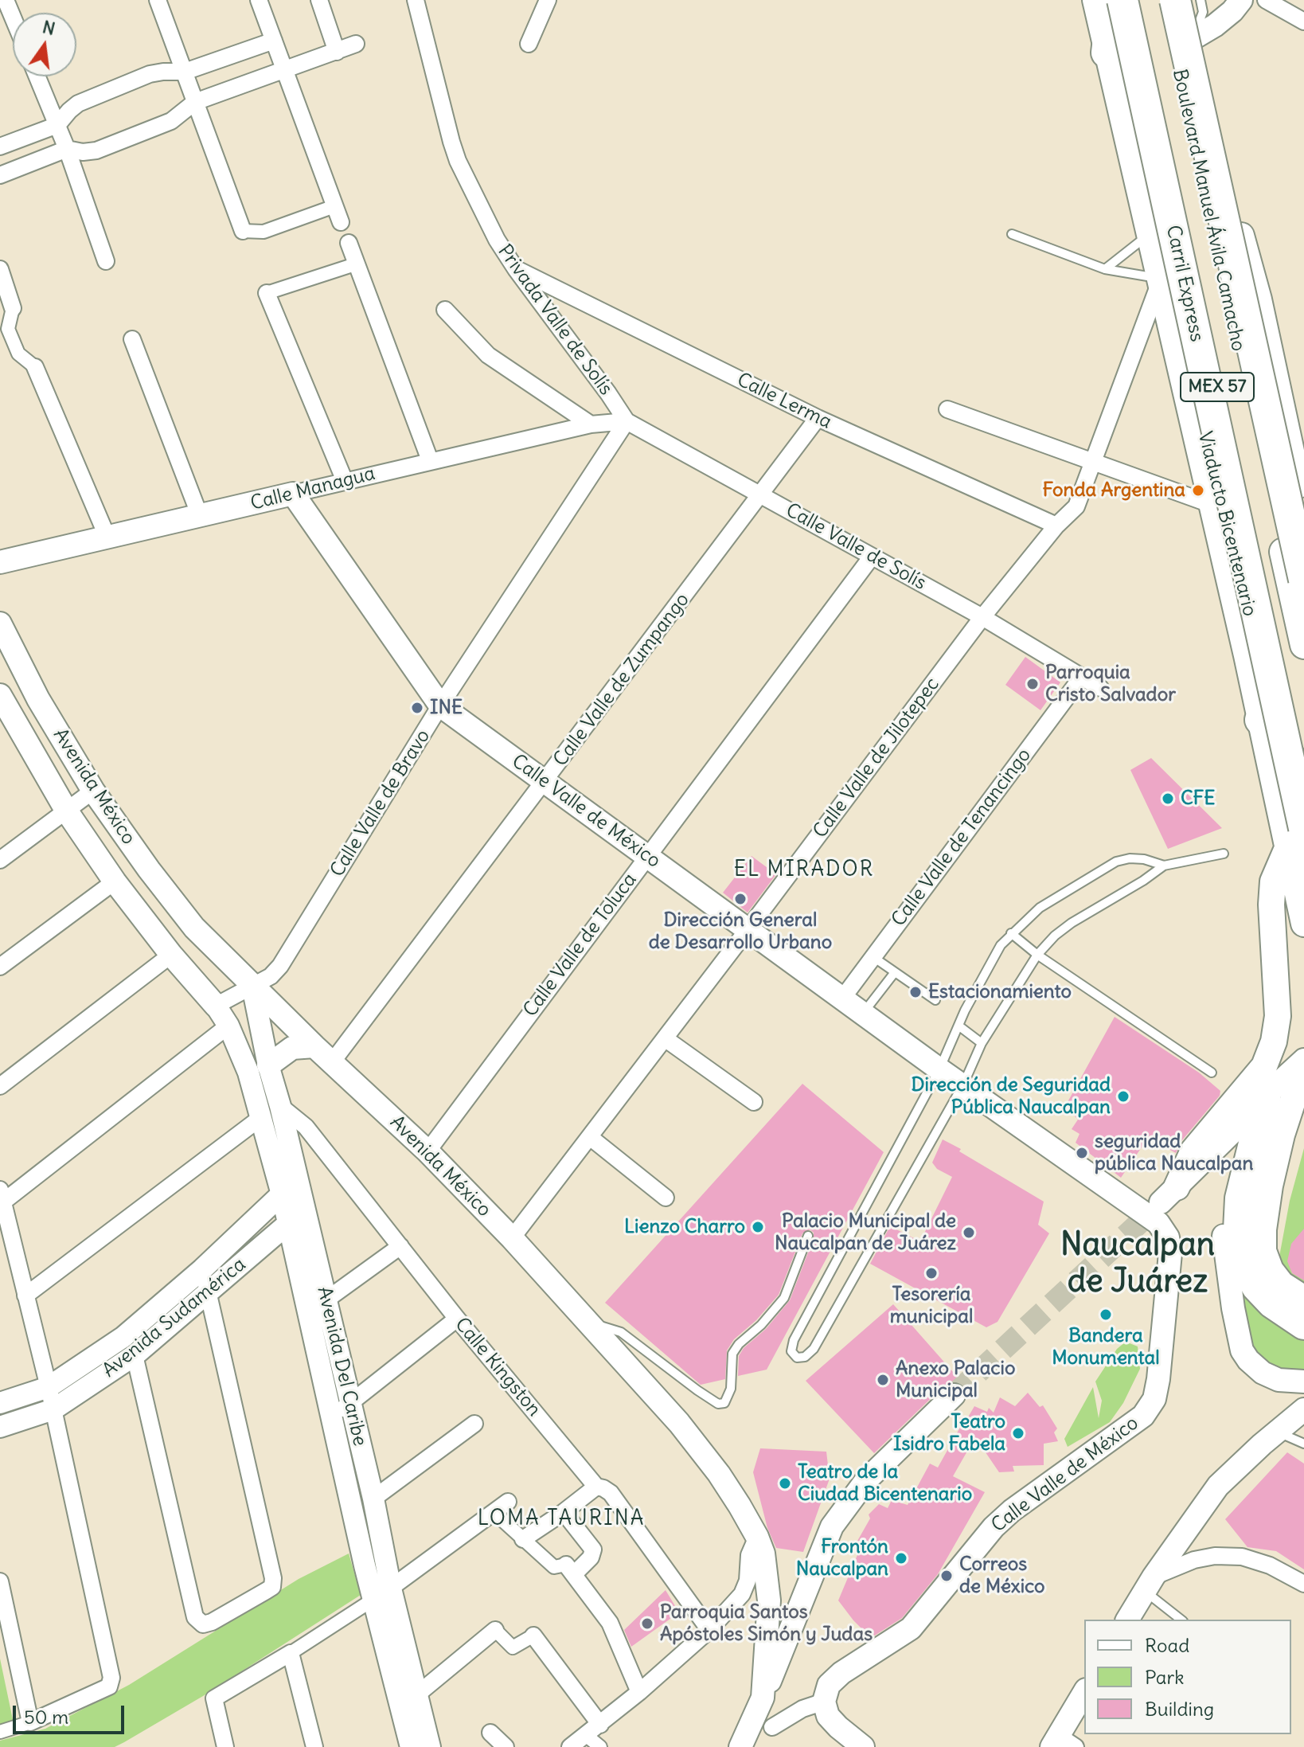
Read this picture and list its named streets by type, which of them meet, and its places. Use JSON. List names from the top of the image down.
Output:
{
  "streets": {
    "highway": [
      "Boulevard Manuel Ávila Camacho",
      "Carril Express",
      "MEX 57",
      "Viaducto Bicentenario"
    ],
    "main road": ["Calle Managua", "Avenida México", "Calle Valle de México"],
    "street": [
      "Privada Valle de Solís",
      "Calle Lerma",
      "Calle Valle de Solís",
      "Calle Valle de Zumpango",
      "Calle Valle de Jilotepec",
      "Calle Valle de Bravo",
      "Calle Valle de Tenancingo",
      "Calle Valle de Toluca",
      "Avenida Sudamérica",
      "Avenida Del Caribe",
      "Calle Kingston"
    ]
  },
  "crossings": [
    ["Carril Express", "Viaducto Bicentenario"],
    ["Privada Valle de Solís", "Calle Lerma"],
    ["Privada Valle de Solís", "Calle Managua"],
    ["Privada Valle de Solís", "Calle Valle de Solís"],
    ["Privada Valle de Solís", "Calle Valle de Bravo"],
    ["Calle Lerma", "Calle Valle de Zumpango"],
    ["Calle Lerma", "Calle Valle de Jilotepec"],
    ["Calle Managua", "Calle Valle de Solís"],
    ["Calle Managua", "Calle Valle de Bravo"],
    ["Calle Managua", "Calle Valle de México"],
    ["Calle Valle de Solís", "Calle Valle de Zumpango"],
    ["Calle Valle de Solís", "Calle Valle de Jilotepec"],
    ["Calle Valle de Solís", "Calle Valle de Bravo"],
    ["Calle Valle de Solís", "Calle Valle de Tenancingo"],
    ["Calle Valle de Solís", "Calle Valle de Toluca"],
    ["Calle Valle de Zumpango", "Avenida México"],
    ["Calle Valle de Zumpango", "Calle Valle de México"],
    ["Calle Valle de Jilotepec", "Avenida México"],
    ["Calle Valle de Jilotepec", "Calle Valle de México"],
    ["Avenida México", "Calle Valle de Bravo"],
    ["Avenida México", "Calle Valle de Toluca"],
    ["Avenida México", "Avenida Del Caribe"],
    ["Calle Valle de Bravo", "Calle Valle de México"],
    ["Calle Valle de Bravo", "Avenida Del Caribe"],
    ["Calle Valle de México", "Calle Valle de Tenancingo"],
    ["Calle Valle de México", "Calle Valle de Toluca"],
    ["Avenida Sudamérica", "Avenida Del Caribe"],
    ["Avenida Del Caribe", "Calle Kingston"]
  ],
  "districts": ["EL MIRADOR", "Naucalpan de Juárez", "LOMA TAURINA"],
  "places": [
    "Fonda Argentina",
    "Parroquia Cristo Salvador",
    "INE",
    "CFE",
    "Dirección General de Desarrollo Urbano",
    "Estacionamiento",
    "Dirección de Seguridad Pública Naucalpan",
    "seguridad pública Naucalpan",
    "Lienzo Charro",
    "Palacio Municipal de Naucalpan de Juárez",
    "Tesorería municipal",
    "Bandera Monumental",
    "Anexo Palacio Municipal",
    "Teatro Isidro Fabela",
    "Teatro de la Ciudad Bicentenario",
    "Frontón Naucalpan",
    "Correos de México",
    "Parroquia Santos Apóstoles Simón y Judas"
  ],
  "legend": ["Road", "Park", "Building"],
  "scale_bar": "50 m",
  "north": "top"
}
